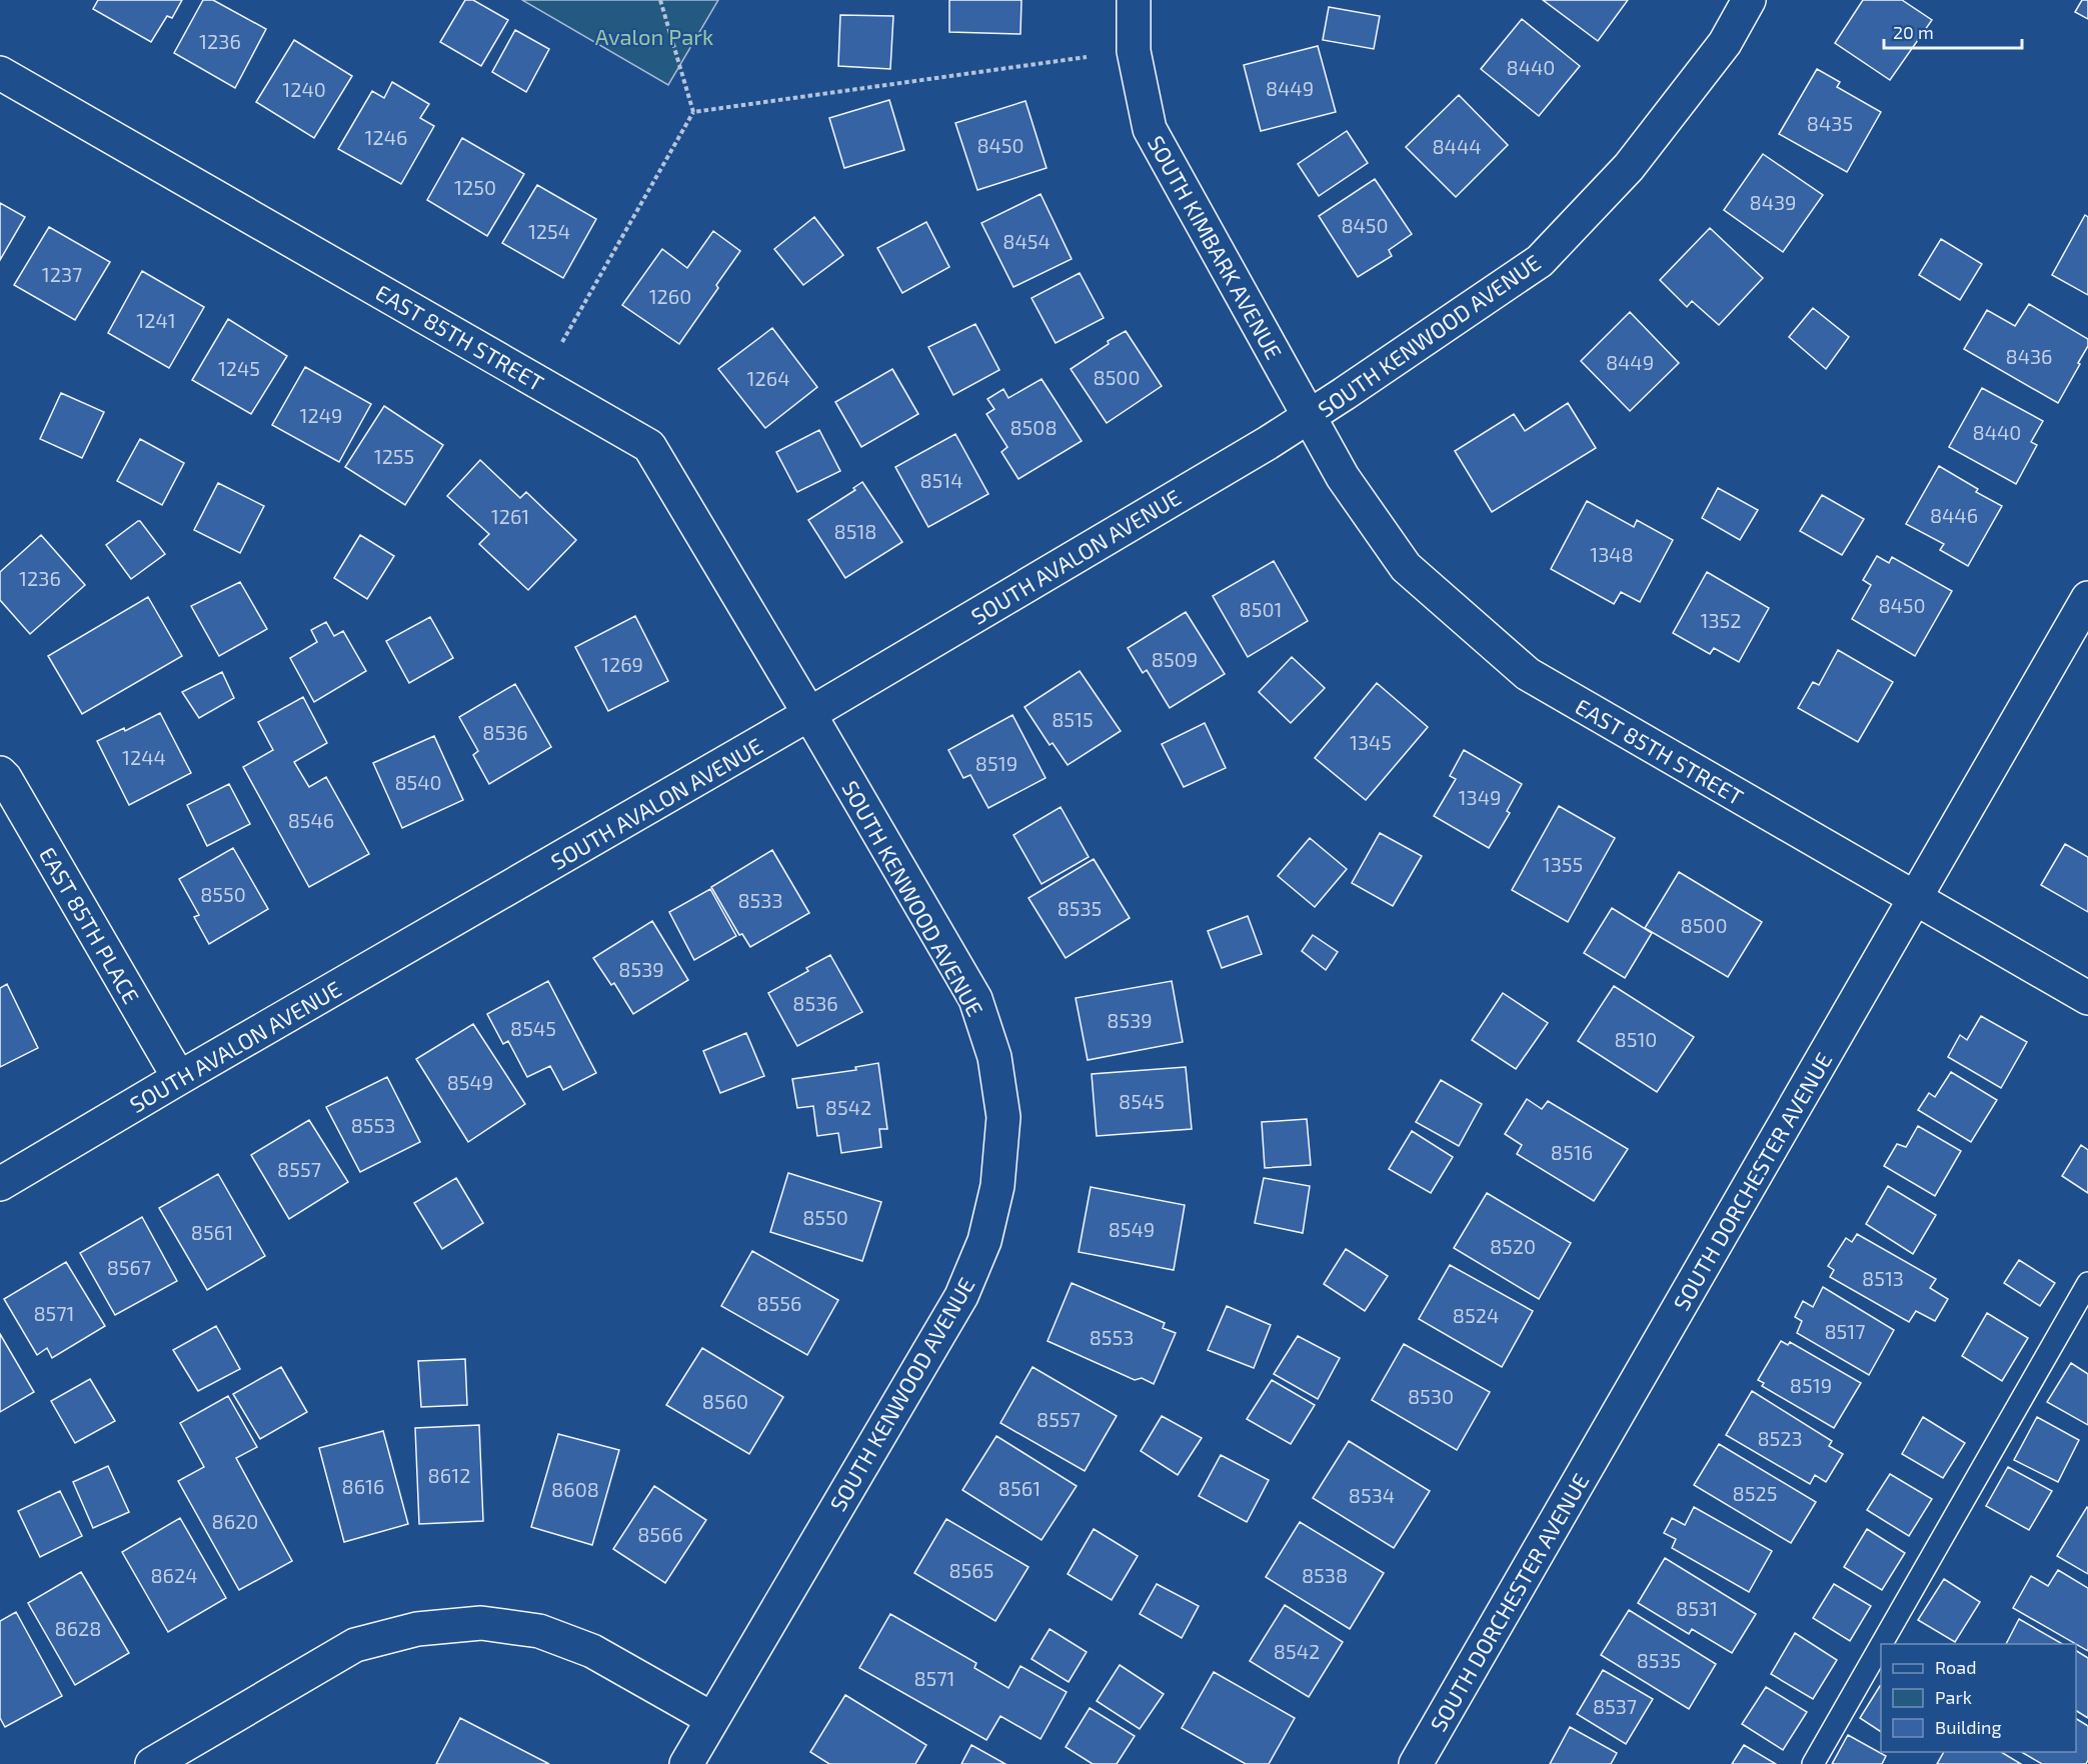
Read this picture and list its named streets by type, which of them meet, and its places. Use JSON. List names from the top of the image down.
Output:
{
  "streets": {
    "street": [
      "SOUTH KIMBARK AVENUE",
      "SOUTH KENWOOD AVENUE",
      "EAST 85TH STREET",
      "SOUTH AVALON AVENUE",
      "EAST 85TH PLACE",
      "SOUTH DORCHESTER AVENUE"
    ]
  },
  "crossings": [
    ["SOUTH KIMBARK AVENUE", "SOUTH KENWOOD AVENUE"],
    ["SOUTH KIMBARK AVENUE", "EAST 85TH STREET"],
    ["SOUTH KIMBARK AVENUE", "SOUTH AVALON AVENUE"],
    ["SOUTH KENWOOD AVENUE", "EAST 85TH STREET"],
    ["SOUTH KENWOOD AVENUE", "SOUTH AVALON AVENUE"],
    ["EAST 85TH STREET", "SOUTH AVALON AVENUE"],
    ["EAST 85TH STREET", "SOUTH DORCHESTER AVENUE"],
    ["SOUTH AVALON AVENUE", "EAST 85TH PLACE"]
  ],
  "parks": ["Avalon Park"],
  "house_numbers": [
    "1236",
    "8440",
    "8449",
    "1240",
    "8435",
    "1246",
    "8450",
    "8444",
    "1250",
    "8439",
    "8450",
    "1254",
    "8454",
    "1237",
    "1260",
    "1241",
    "8436",
    "8449",
    "1245",
    "8500",
    "1264",
    "1249",
    "8508",
    "8440",
    "1255",
    "8514",
    "8446",
    "1261",
    "8518",
    "1348",
    "1236",
    "8450",
    "8501",
    "1352",
    "8509",
    "1269",
    "8515",
    "8536",
    "1345",
    "1244",
    "8519",
    "8540",
    "1349",
    "8546",
    "1355",
    "8550",
    "8533",
    "8535",
    "8500",
    "8539",
    "8536",
    "8539",
    "8545",
    "8510",
    "8549",
    "8545",
    "8542",
    "8553",
    "8516",
    "8557",
    "8550",
    "8549",
    "8561",
    "8520",
    "8567",
    "8513",
    "8556",
    "8571",
    "8524",
    "8517",
    "8553",
    "8519",
    "8530",
    "8560",
    "8557",
    "8523",
    "8612",
    "8616",
    "8561",
    "8608",
    "8525",
    "8534",
    "8620",
    "8566",
    "8565",
    "8624",
    "8538",
    "8531",
    "8628",
    "8542",
    "8535",
    "8571",
    "8537"
  ],
  "legend": ["Road", "Park", "Building"],
  "scale_bar": "20 m"
}
